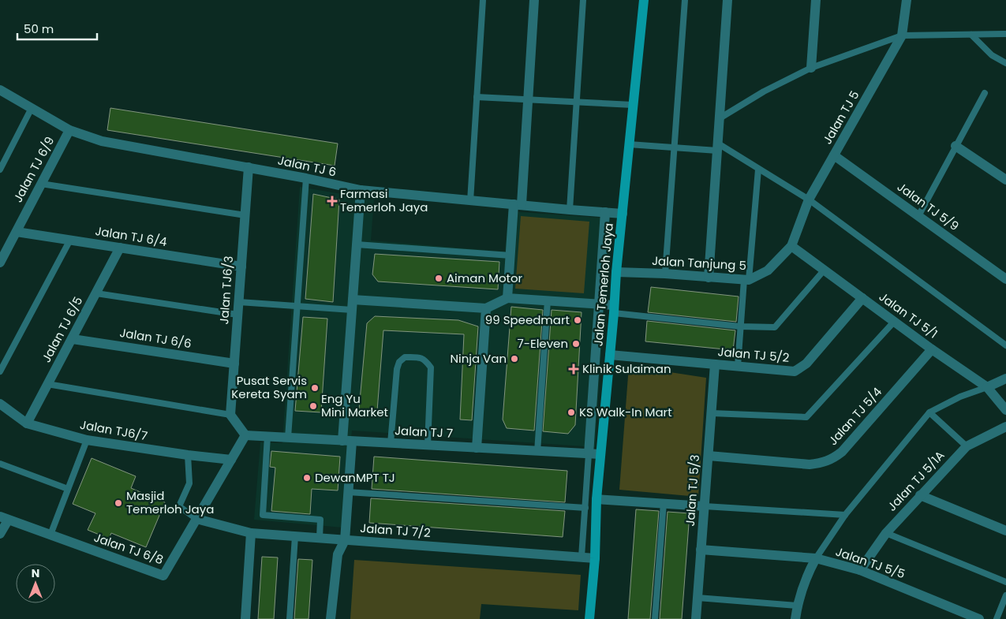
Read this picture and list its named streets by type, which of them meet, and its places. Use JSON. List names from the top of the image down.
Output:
{
  "streets": {
    "street": [
      "Jalan TJ 5",
      "Jalan TJ 6",
      "Jalan TJ 6/9",
      "Jalan TJ 5/9",
      "Jalan TJ 6/4",
      "Jalan Tanjung 5",
      "Jalan Temerloh Jaya",
      "Jalan TJ6/3",
      "Jalan TJ 5/1",
      "Jalan TJ 6/5",
      "Jalan TJ 6/6",
      "Jalan TJ 5/2",
      "Jalan TJ 5/4",
      "Jalan TJ6/7",
      "Jalan TJ 7",
      "Jalan TJ 5/1A",
      "Jalan TJ 5/3",
      "Jalan TJ 7/2",
      "Jalan TJ 6/8",
      "Jalan TJ 5/5"
    ]
  },
  "crossings": [
    ["Jalan TJ 5", "Jalan TJ 5/9"],
    ["Jalan TJ 5", "Jalan Tanjung 5"],
    ["Jalan TJ 5", "Jalan TJ 5/1"],
    ["Jalan TJ 6", "Jalan TJ 6/9"],
    ["Jalan TJ 6", "Jalan Temerloh Jaya"],
    ["Jalan TJ 6", "Jalan TJ6/3"],
    ["Jalan TJ 6/9", "Jalan TJ 6/4"],
    ["Jalan TJ 6/4", "Jalan TJ6/3"],
    ["Jalan TJ 6/4", "Jalan TJ 6/5"],
    ["Jalan Tanjung 5", "Jalan Temerloh Jaya"],
    ["Jalan Tanjung 5", "Jalan TJ 5/1"],
    ["Jalan Temerloh Jaya", "Jalan TJ 5/2"],
    ["Jalan Temerloh Jaya", "Jalan TJ 7"],
    ["Jalan Temerloh Jaya", "Jalan TJ 7/2"],
    ["Jalan TJ6/3", "Jalan TJ 6/6"],
    ["Jalan TJ 5/1", "Jalan TJ 5/2"],
    ["Jalan TJ 5/1", "Jalan TJ 5/4"],
    ["Jalan TJ 6/5", "Jalan TJ 6/6"],
    ["Jalan TJ 6/5", "Jalan TJ6/7"],
    ["Jalan TJ 5/2", "Jalan TJ 5/3"],
    ["Jalan TJ 5/4", "Jalan TJ 5/3"],
    ["Jalan TJ6/7", "Jalan TJ 6/8"],
    ["Jalan TJ 7", "Jalan TJ 6/8"],
    ["Jalan TJ 5/1A", "Jalan TJ 5/5"],
    ["Jalan TJ 5/3", "Jalan TJ 5/5"],
    ["Jalan TJ 7/2", "Jalan TJ 6/8"]
  ],
  "places": {
    "health": ["Farmasi Temerloh Jaya", "Klinik Sulaiman"],
    "other": [
      "Aiman Motor",
      "99 Speedmart",
      "7-Eleven",
      "Ninja Van",
      "Pusat Servis Kereta Syam",
      "Eng Yu Mini Market",
      "KS Walk-In Mart",
      "DewanMPT TJ",
      "Masjid Temerloh Jaya"
    ]
  },
  "scale_bar": "50 m",
  "north": "top"
}
